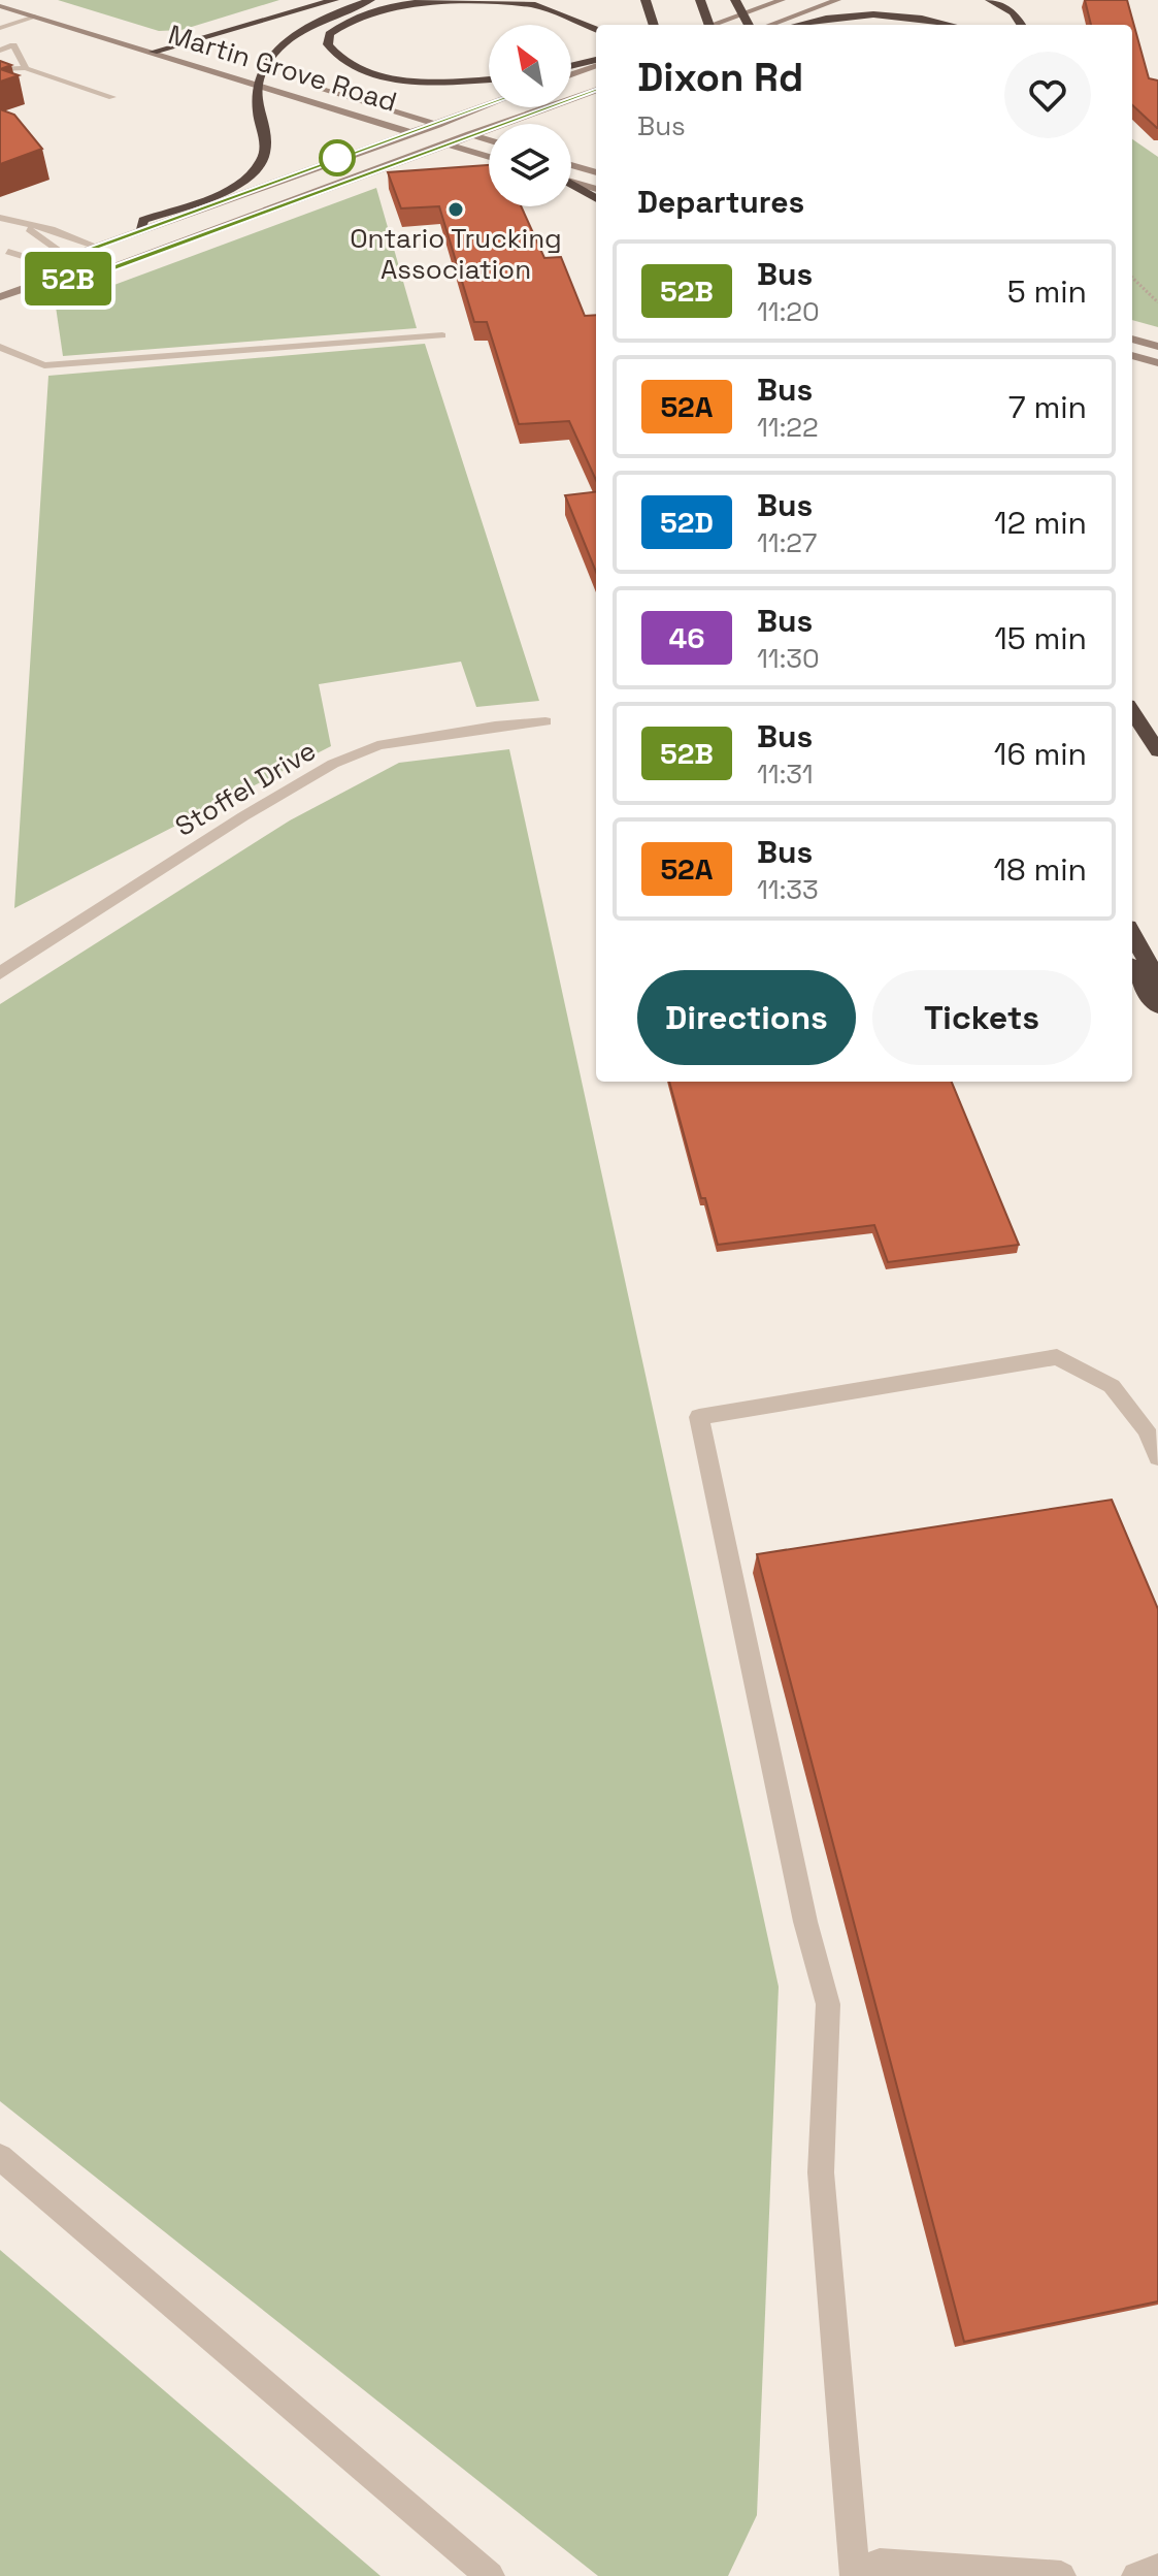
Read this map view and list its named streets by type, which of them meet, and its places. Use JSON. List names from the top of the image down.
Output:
{
  "streets": {
    "main road": ["Martin Grove Road"],
    "street": ["Stoffel Drive"]
  },
  "places": ["Ontario Trucking Association"],
  "lines": ["bus line 52B"],
  "north": "top left",
  "page": {
    "on_map": "52B",
    "heading": [
      ["Dixon Rd", "Bus"],
      "Departures"
    ],
    "list": [
      {
        "mark": "52B",
        "name": "Bus",
        "note": "11:20",
        "value": "5 min"
      },
      {
        "mark": "52A",
        "name": "Bus",
        "note": "11:22",
        "value": "7 min"
      },
      {
        "mark": "52D",
        "name": "Bus",
        "note": "11:27",
        "value": "12 min"
      },
      {
        "mark": "46",
        "name": "Bus",
        "note": "11:30",
        "value": "15 min"
      },
      {
        "mark": "52B",
        "name": "Bus",
        "note": "11:31",
        "value": "16 min"
      },
      {
        "mark": "52A",
        "name": "Bus",
        "note": "11:33",
        "value": "18 min"
      }
    ],
    "buttons": ["Directions", "Tickets"]
  }
}
